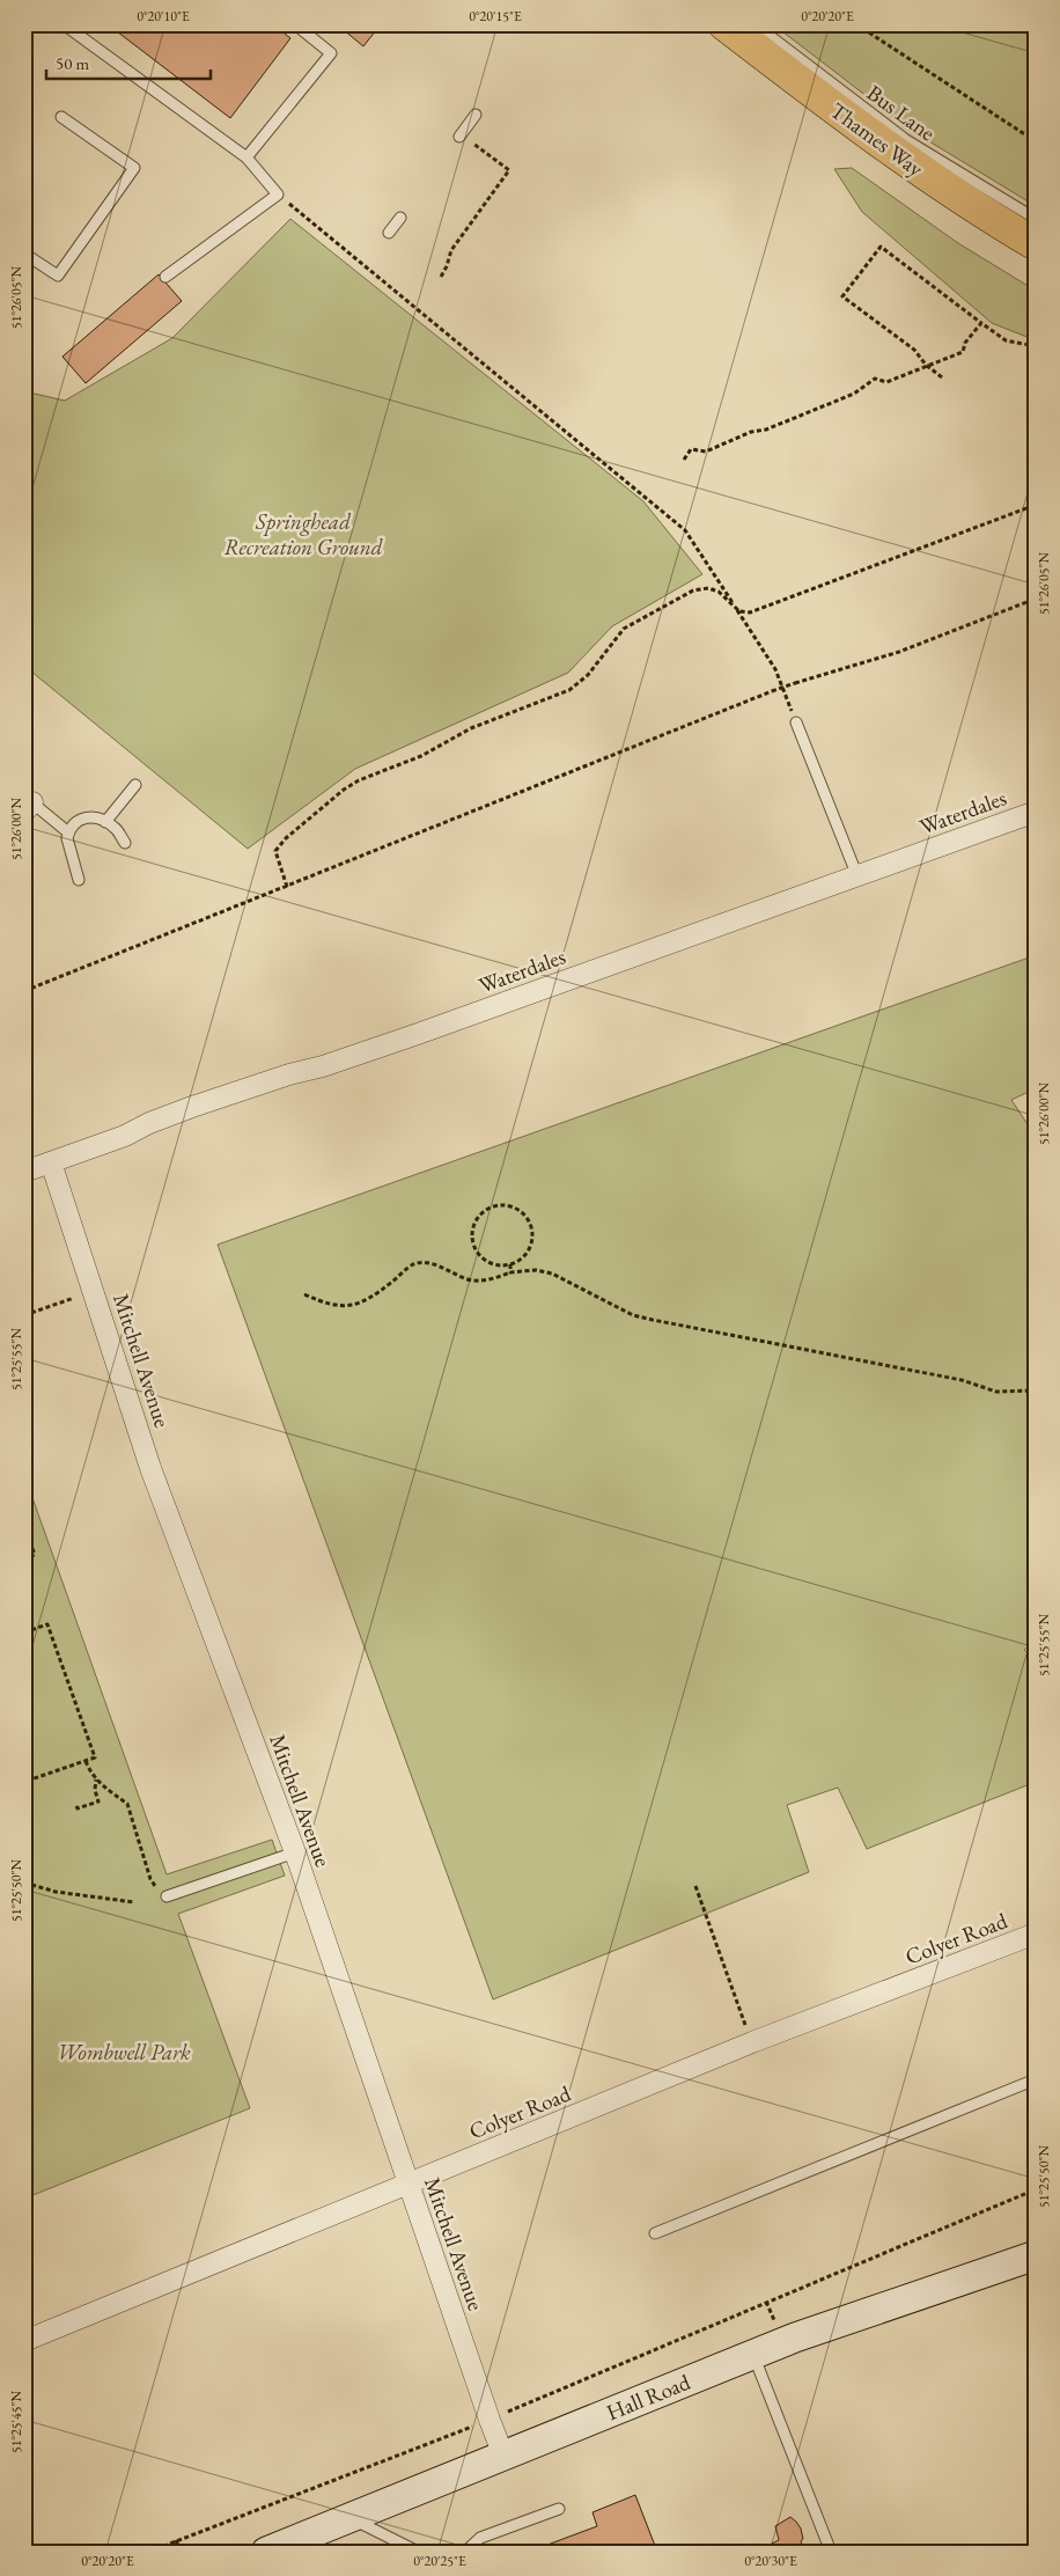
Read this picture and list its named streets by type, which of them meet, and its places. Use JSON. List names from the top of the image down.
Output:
{
  "streets": {
    "main road": ["Thames Way"],
    "street": [
      "Waterdales",
      "Mitchell Avenue",
      "Colyer Road",
      "Hall Road"
    ],
    "lane": ["Bus Lane"]
  },
  "crossings": [
    ["Waterdales", "Mitchell Avenue"],
    ["Mitchell Avenue", "Colyer Road"],
    ["Mitchell Avenue", "Hall Road"]
  ],
  "parks": ["Springhead Recreation Ground", "Wombwell Park"],
  "scale_bar": "50 m",
  "coordinates": [
    "0°20'10\"E",
    "0°20'15\"E",
    "0°20'20\"E",
    "51°26'05\"N",
    "51°26'00\"N",
    "51°25'55\"N",
    "51°25'50\"N",
    "51°25'45\"N",
    "0°20'25\"E",
    "0°20'30\"E"
  ]
}
